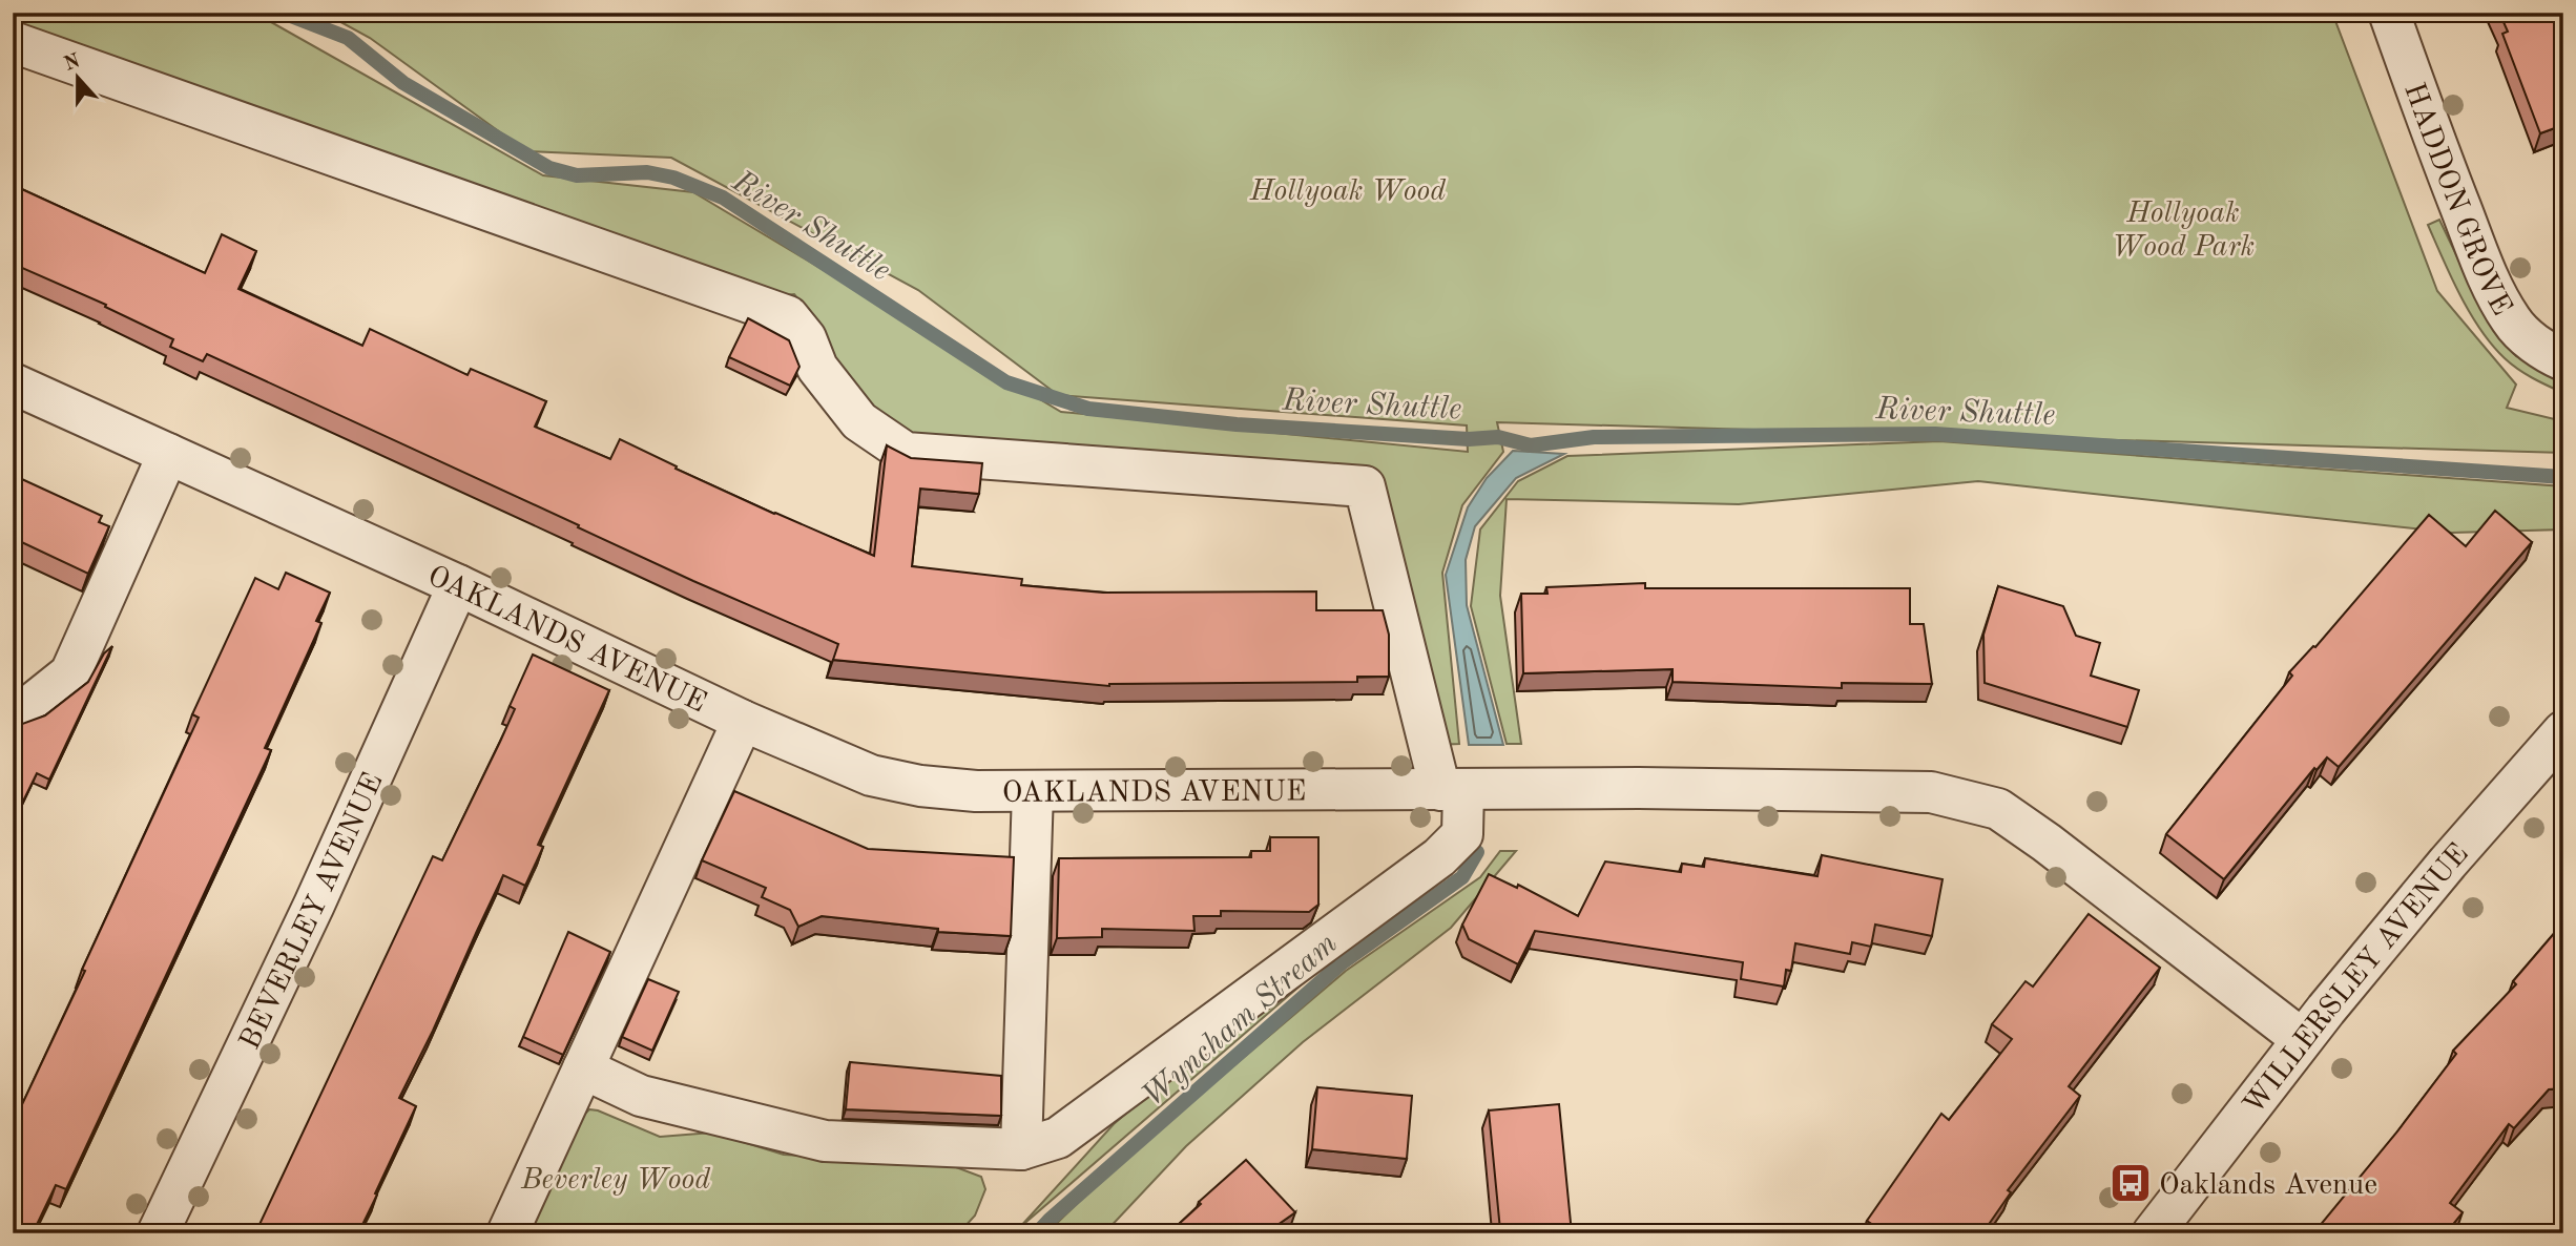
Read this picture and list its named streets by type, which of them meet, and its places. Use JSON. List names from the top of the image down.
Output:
{
  "streets": {
    "street": [
      "HADDON GROVE",
      "OAKLANDS AVENUE",
      "BEVERLEY AVENUE",
      "WILLERSLEY AVENUE"
    ]
  },
  "crossings": [
    ["OAKLANDS AVENUE", "BEVERLEY AVENUE"],
    ["OAKLANDS AVENUE", "WILLERSLEY AVENUE"]
  ],
  "water": ["River Shuttle", "Wyncham Stream"],
  "parks": ["Hollyoak Wood", "Hollyoak Wood Park", "Beverley Wood"],
  "places": {
    "bus stop": ["Oaklands Avenue"]
  },
  "north": "top"
}
